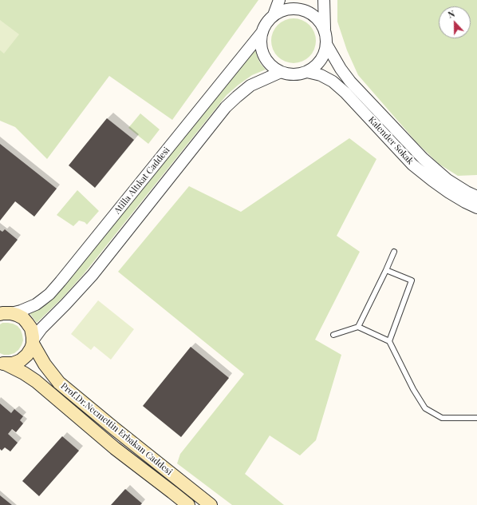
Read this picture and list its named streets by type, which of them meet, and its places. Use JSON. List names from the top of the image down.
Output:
{
  "streets": {
    "main road": ["Prof.Dr.Necmettin Erbakan Caddesi"],
    "street": ["Kalender Sokak", "Atilla Altıkat Caddesi"]
  },
  "crossings": [
    ["Kalender Sokak", "Atilla Altıkat Caddesi"],
    ["Atilla Altıkat Caddesi", "Prof.Dr.Necmettin Erbakan Caddesi"]
  ],
  "north": "top"
}
